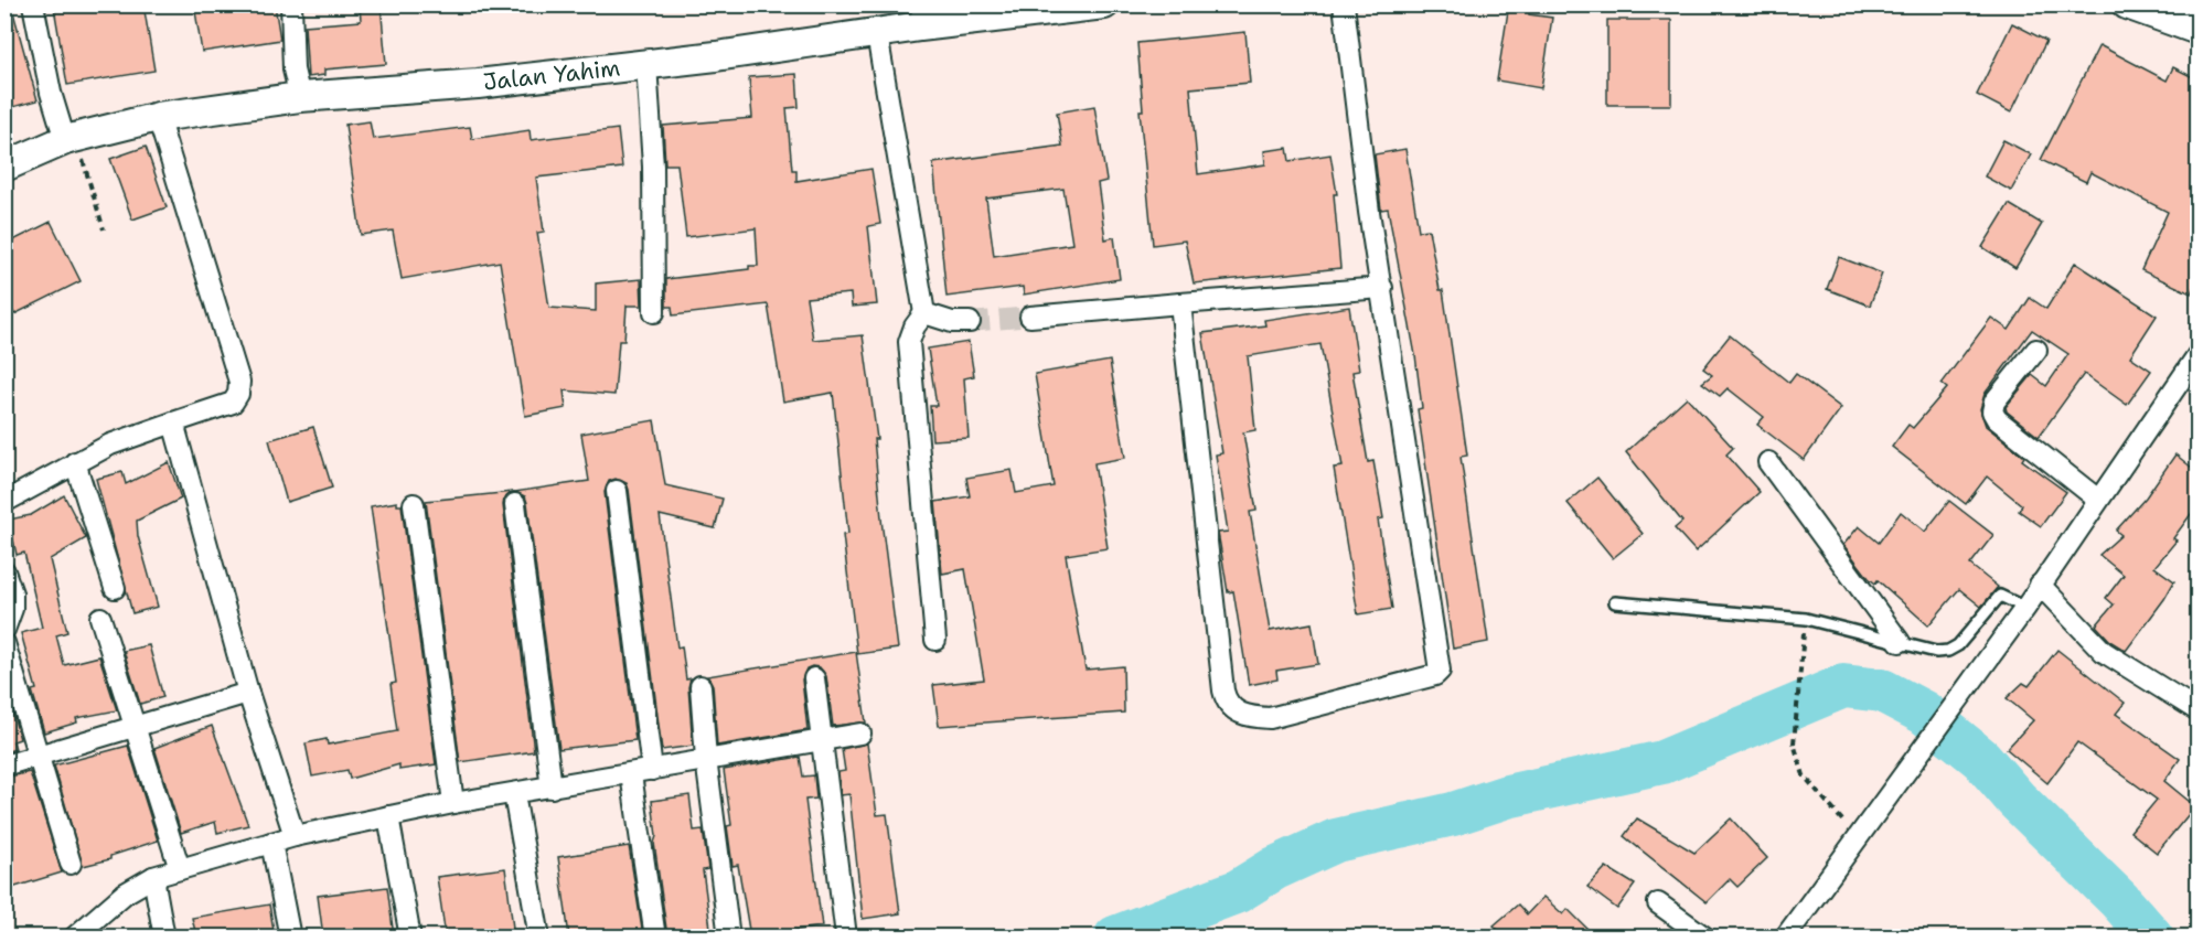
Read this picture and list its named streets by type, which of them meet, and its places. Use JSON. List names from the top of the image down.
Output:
{
  "streets": {
    "street": ["Jalan Yahim"]
  }
}
